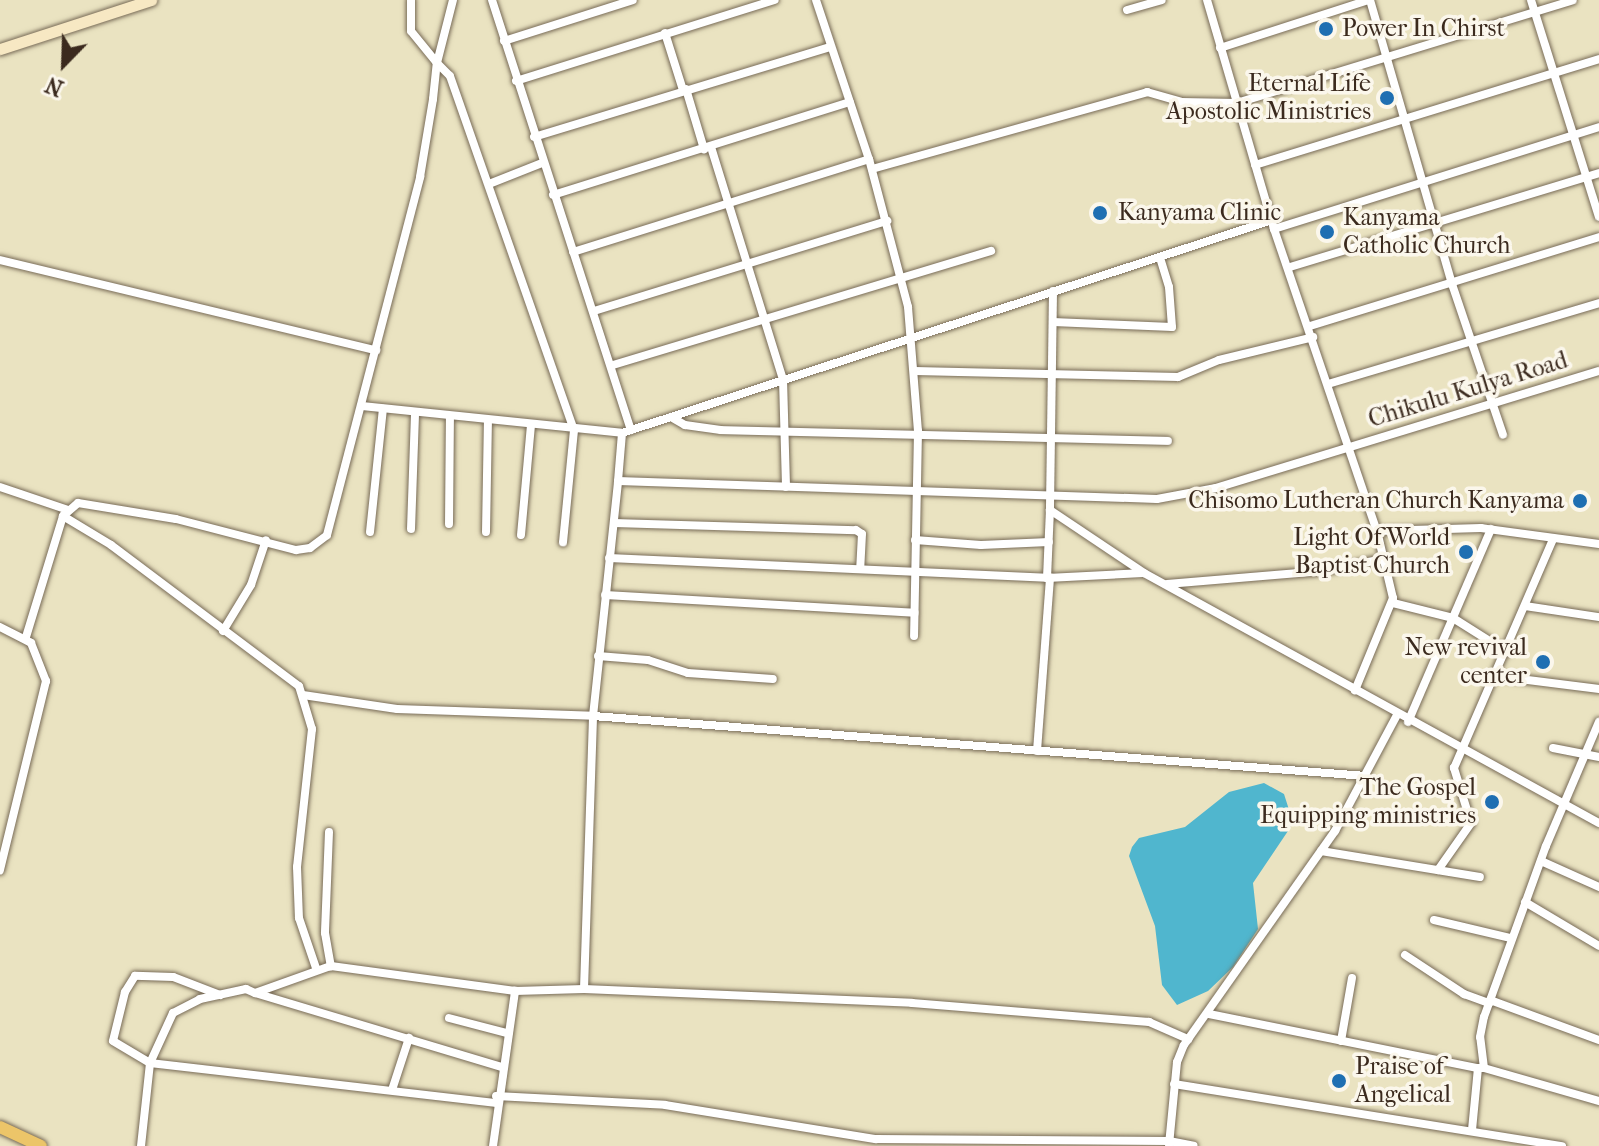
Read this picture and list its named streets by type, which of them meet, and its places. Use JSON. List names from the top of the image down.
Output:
{
  "streets": {
    "street": ["Chikulu Kulya Road"]
  },
  "places": [
    "Power In Chirst",
    "Eternal Life Apostolic Ministries",
    "Kanyama Clinic",
    "Kanyama Catholic Church",
    "Chisomo Lutheran Church Kanyama",
    "Light Of World Baptist Church",
    "New revival center",
    "The Gospel Equipping ministries",
    "Praise of Angelical"
  ],
  "north": "bottom left"
}
